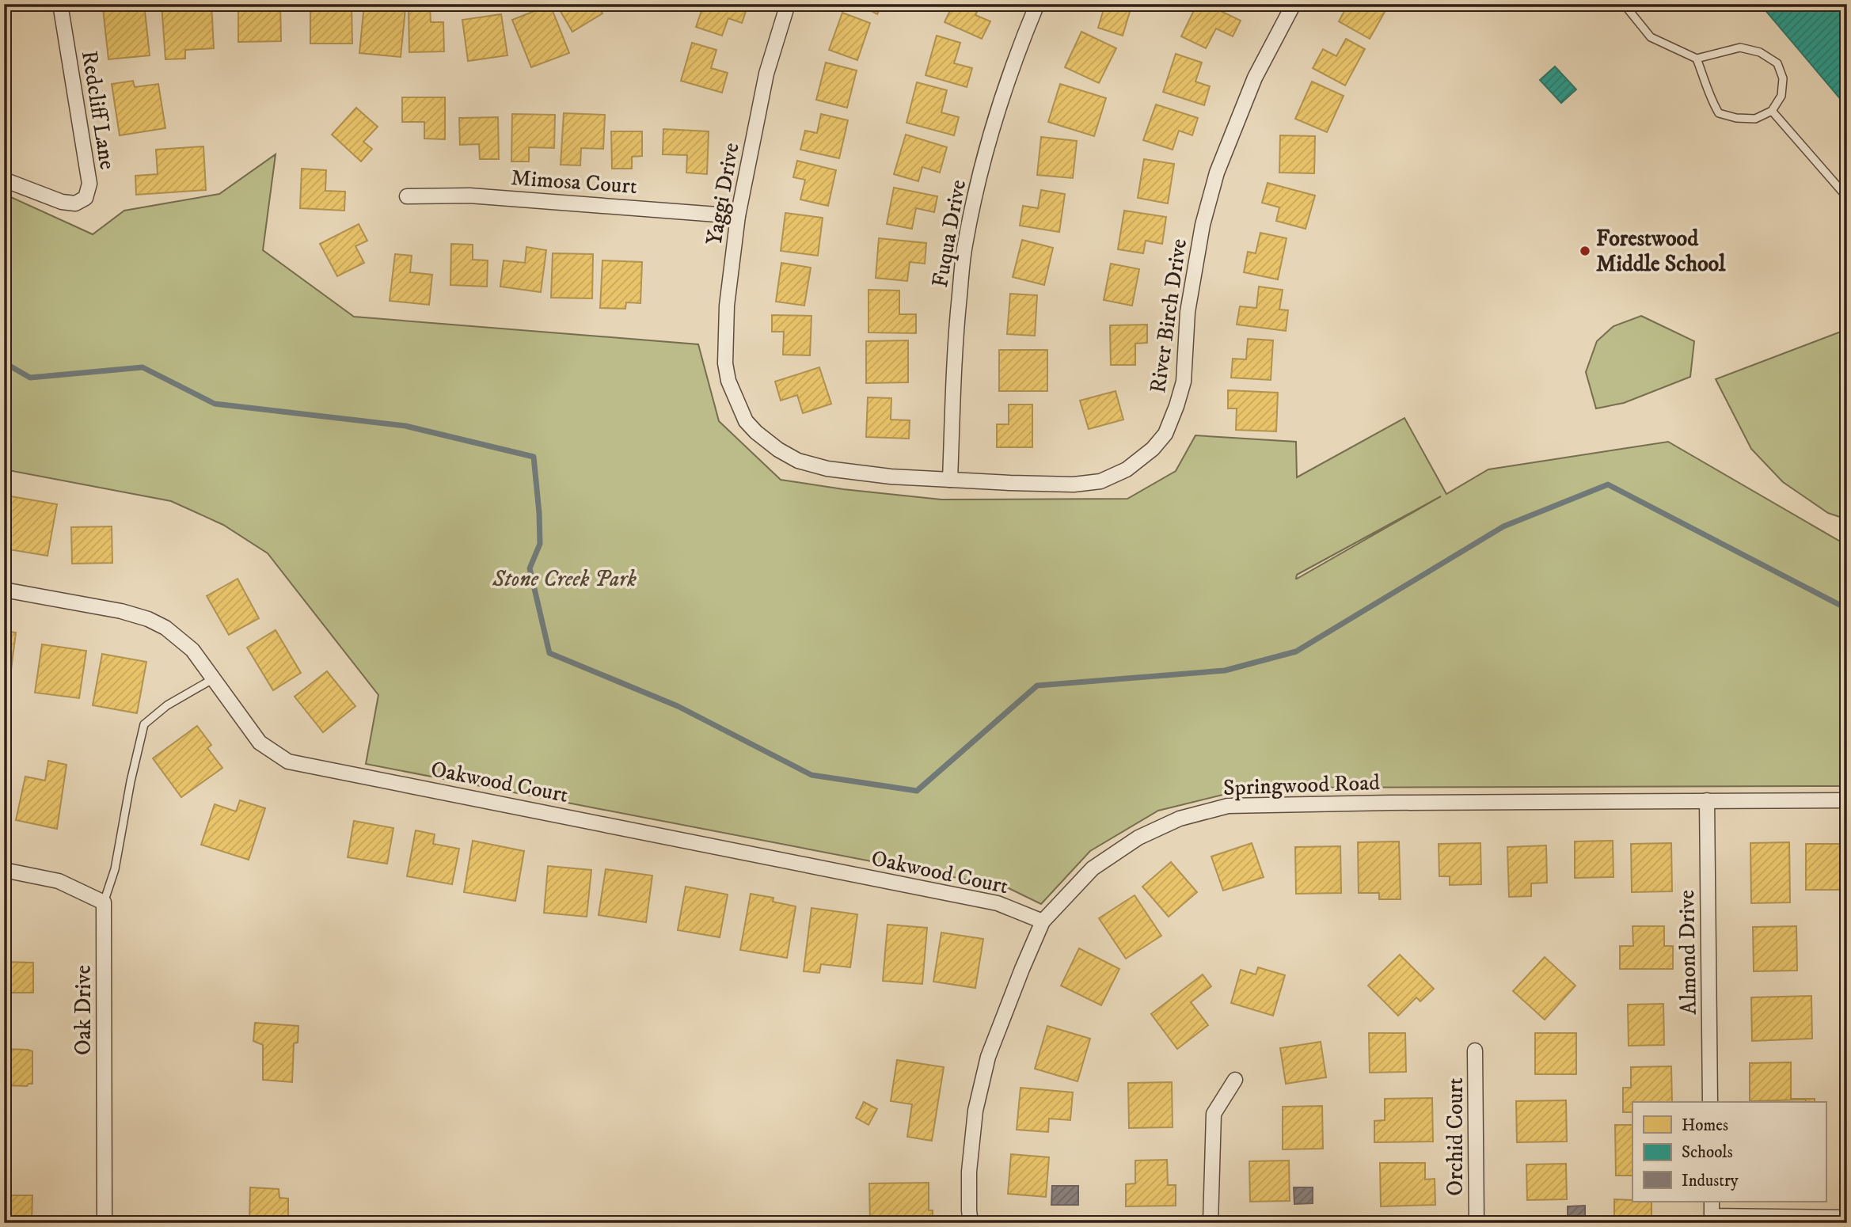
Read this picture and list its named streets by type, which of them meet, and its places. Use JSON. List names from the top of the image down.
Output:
{
  "streets": {
    "street": [
      "Redcliff Lane",
      "Mimosa Court",
      "Yaggi Drive",
      "Fuqua Drive",
      "River Birch Drive",
      "Oakwood Court",
      "Springwood Road",
      "Almond Drive",
      "Oak Drive",
      "Orchid Court"
    ]
  },
  "crossings": [
    ["Mimosa Court", "Yaggi Drive"],
    ["Yaggi Drive", "River Birch Drive"],
    ["Fuqua Drive", "River Birch Drive"],
    ["Oakwood Court", "Springwood Road"],
    ["Springwood Road", "Almond Drive"]
  ],
  "parks": ["Stone Creek Park"],
  "places": ["Forestwood Middle School"],
  "legend": ["Homes", "Schools", "Industry"]
}
